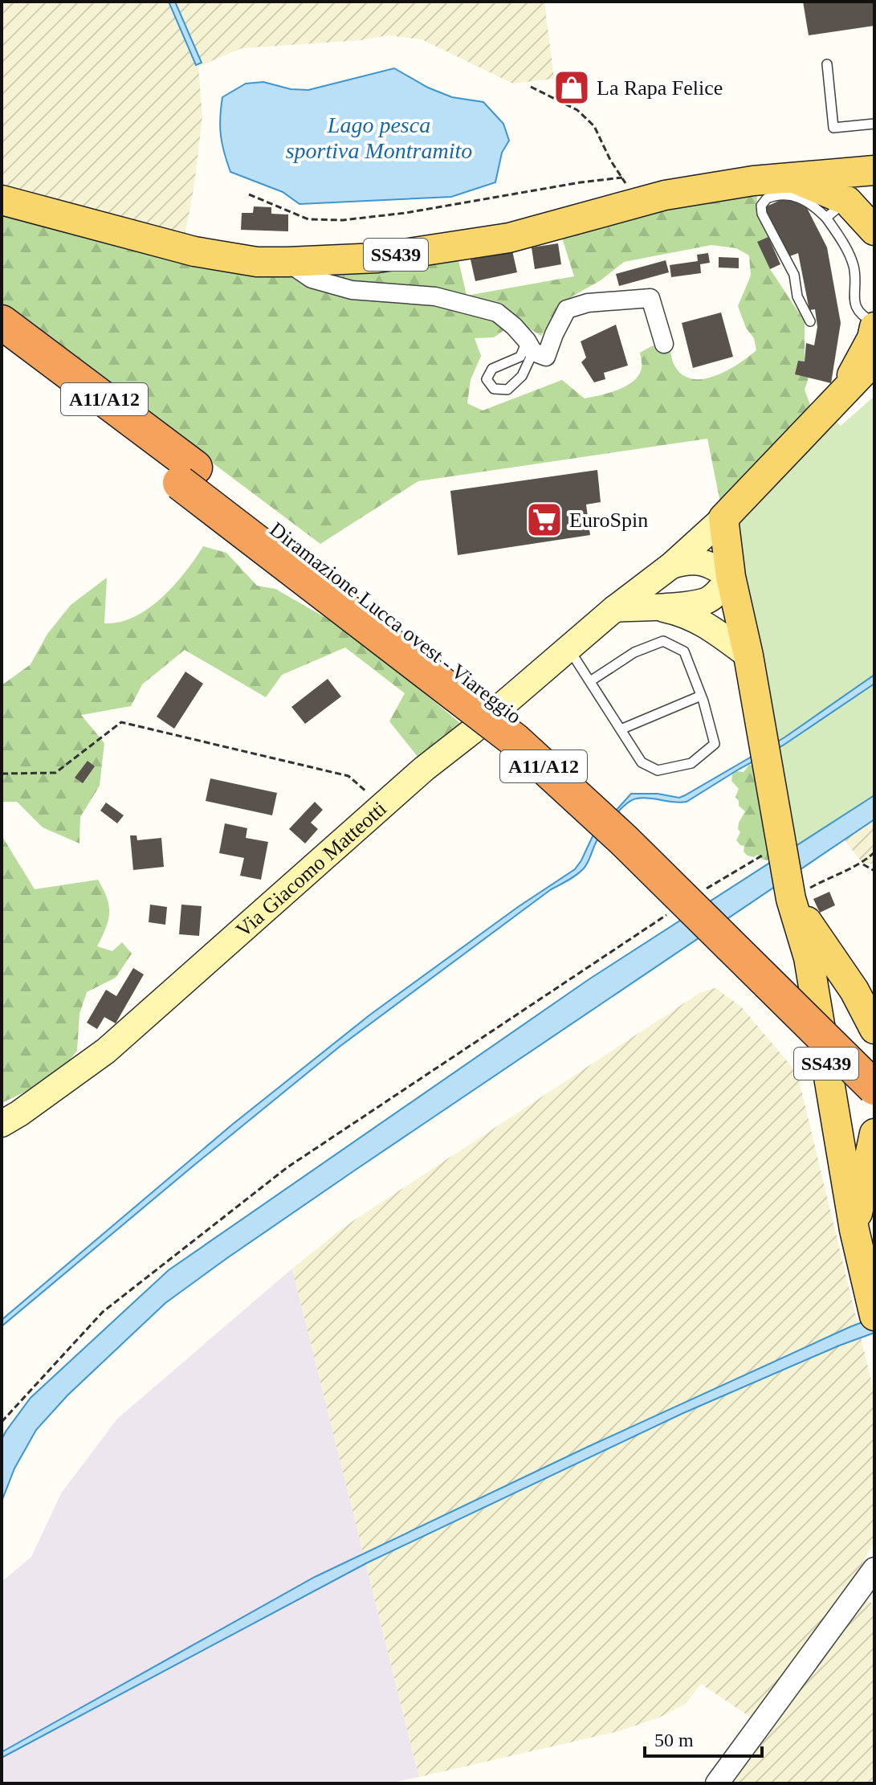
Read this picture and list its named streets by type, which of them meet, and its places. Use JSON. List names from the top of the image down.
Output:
{
  "streets": {
    "highway": ["A11/A12", "Diramazione Lucca ovest - Viareggio"],
    "main road": ["SS439", "Via Giacomo Matteotti"]
  },
  "crossings": [
    ["SS439", "Via Giacomo Matteotti"]
  ],
  "water": ["Lago pesca sportiva Montramito"],
  "places": {
    "shop": ["La Rapa Felice"],
    "supermarket": ["EuroSpin"]
  },
  "scale_bar": "50 m"
}
